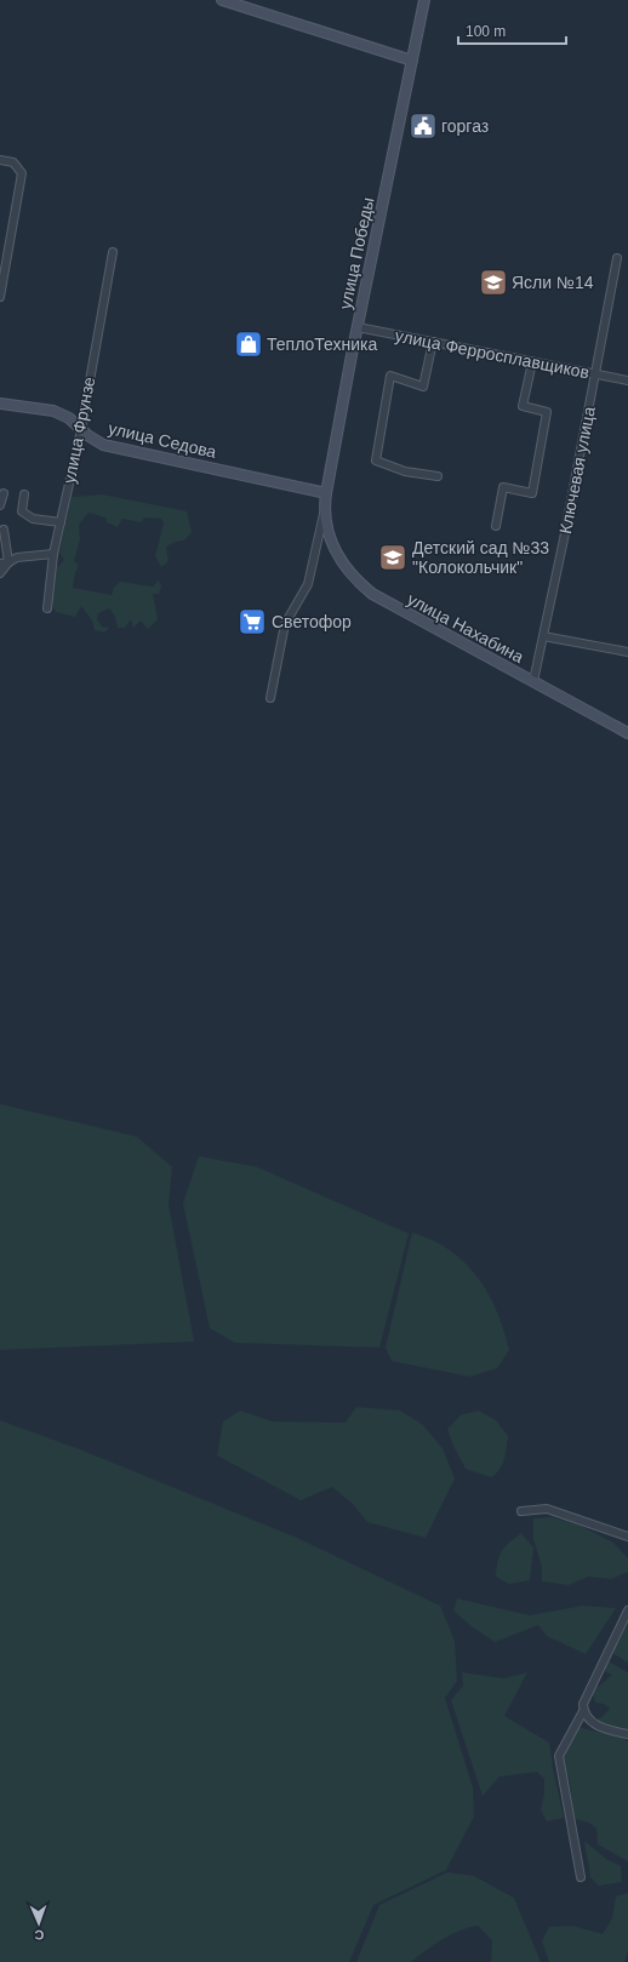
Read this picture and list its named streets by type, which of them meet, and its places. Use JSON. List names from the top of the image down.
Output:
{
  "streets": {
    "main road": ["улица Победы", "улица Седова", "улица Нахабина"],
    "street": ["улица Ферросплавщиков", "улица Фрунзе", "Ключевая улица"]
  },
  "crossings": [
    ["улица Победы", "улица Ферросплавщиков"],
    ["улица Победы", "улица Седова"],
    ["улица Победы", "улица Нахабина"],
    ["улица Ферросплавщиков", "Ключевая улица"],
    ["улица Фрунзе", "улица Седова"],
    ["Ключевая улица", "улица Нахабина"]
  ],
  "places": {
    "public building": ["горгаз"],
    "school or university": ["Ясли №14", "Детский сад №33 \"Колокольчик\""],
    "shop": ["ТеплоТехника"],
    "supermarket": ["Светофор"]
  },
  "scale_bar": "100 m",
  "north": "bottom"
}
